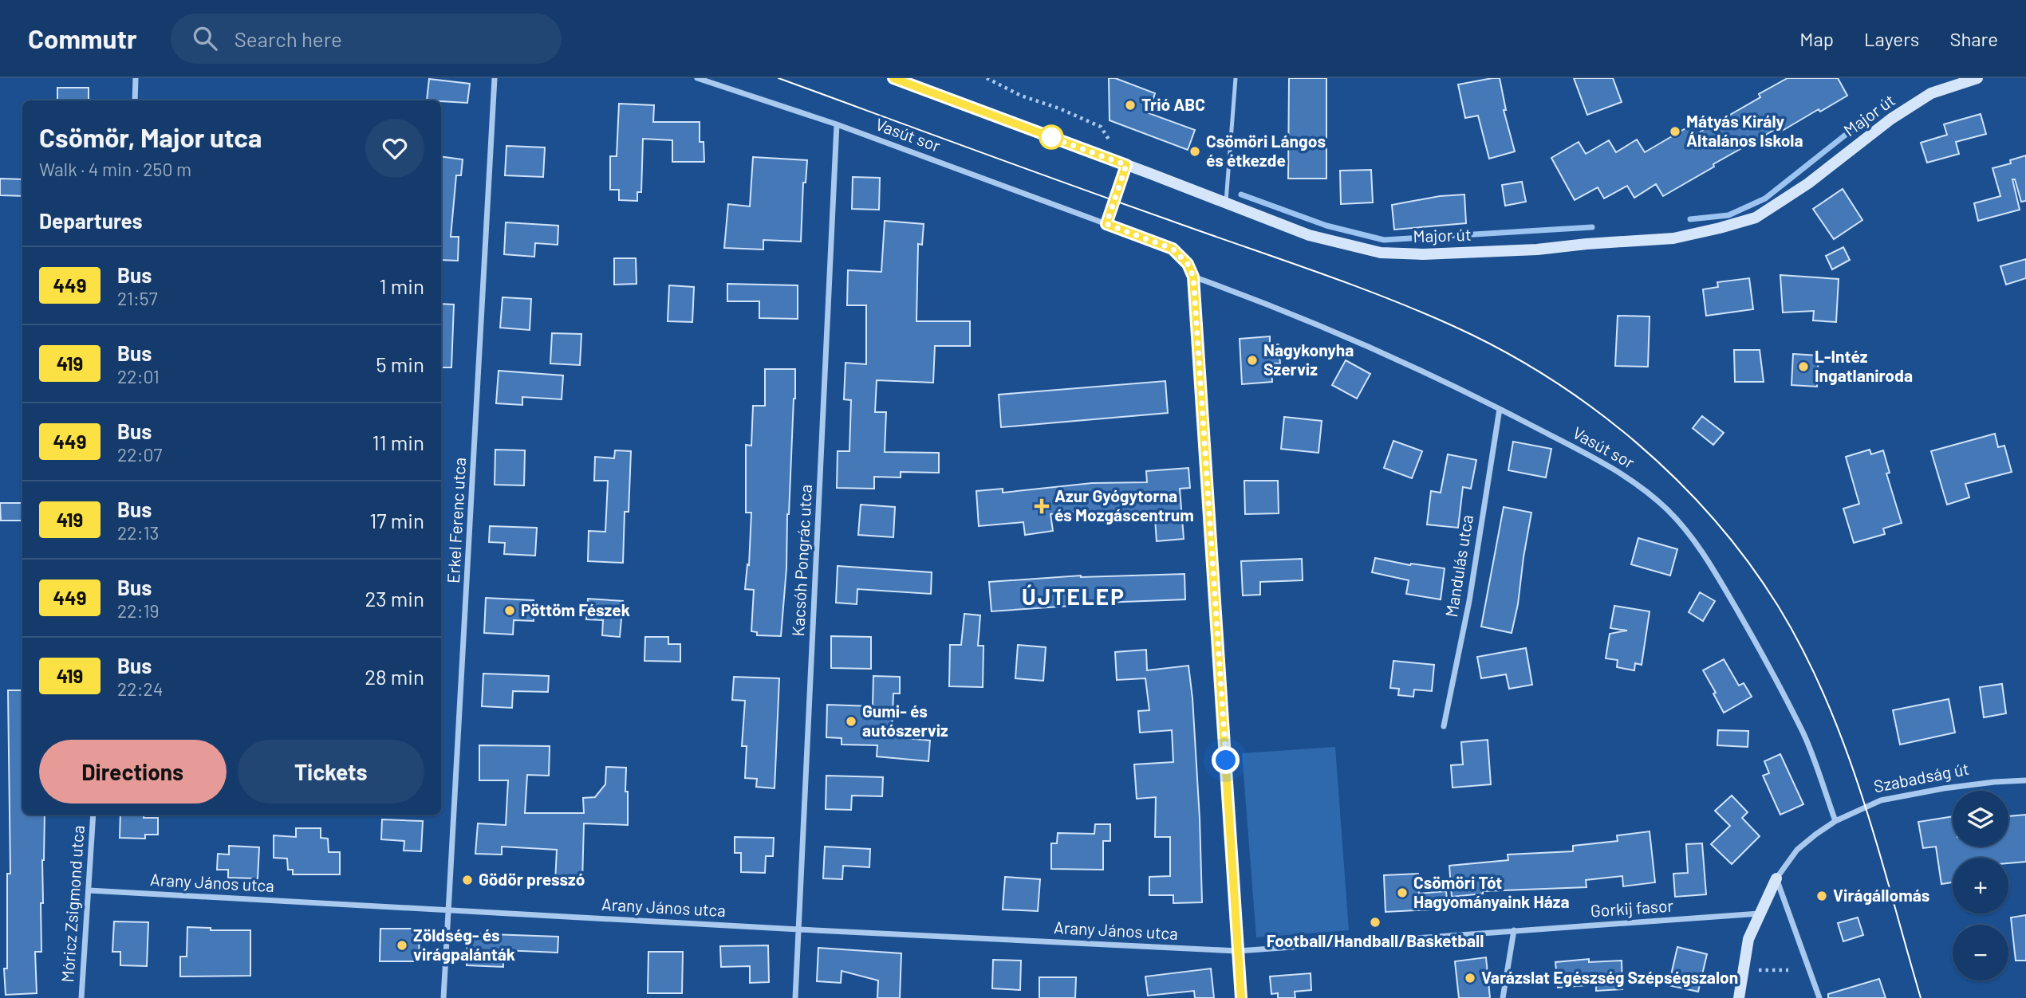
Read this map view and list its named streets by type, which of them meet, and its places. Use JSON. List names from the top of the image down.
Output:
{
  "streets": {
    "street": [
      "Major út",
      "Vasút sor",
      "Erkel Ferenc utca",
      "Kacsóh Pongrác utca",
      "Mandulás utca",
      "Szabadság út",
      "Arany János utca",
      "Móricz Zsigmond utca",
      "Gorkij fasor"
    ]
  },
  "crossings": [
    ["Vasút sor", "Kacsóh Pongrác utca"],
    ["Vasút sor", "Mandulás utca"],
    ["Vasút sor", "Szabadság út"],
    ["Erkel Ferenc utca", "Arany János utca"],
    ["Kacsóh Pongrác utca", "Arany János utca"],
    ["Szabadság út", "Gorkij fasor"],
    ["Arany János utca", "Móricz Zsigmond utca"],
    ["Arany János utca", "Gorkij fasor"]
  ],
  "districts": ["ÚJTELEP"],
  "places": {
    "other": [
      "Trió ABC",
      "Mátyás Király Általános Iskola",
      "Csömöri Lángos és étkezde",
      "Nagykonyha Szerviz",
      "L-Intéz Ingatlaniroda",
      "Pöttöm Fészek",
      "Gumi- és autószerviz",
      "Gödör presszó",
      "Csömöri Tót Hagyományaink Háza",
      "Virágállomás",
      "Football/Handball/Basketball",
      "Zöldség- és virágpalánták",
      "Varázslat Egészség Szépségszalon"
    ],
    "health": ["Azur Gyógytorna és Mozgáscentrum"]
  },
  "lines": ["bus line 449"],
  "page": {
    "header": "Commutr",
    "search": "Search here",
    "nav": ["Map", "Layers", "Share"],
    "heading": [
      ["Csömör, Major utca", "Walk · 4 min · 250 m"],
      "Departures"
    ],
    "list": [
      {
        "mark": "449",
        "name": "Bus",
        "note": "21:57",
        "value": "1 min"
      },
      {
        "mark": "419",
        "name": "Bus",
        "note": "22:01",
        "value": "5 min"
      },
      {
        "mark": "449",
        "name": "Bus",
        "note": "22:07",
        "value": "11 min"
      },
      {
        "mark": "419",
        "name": "Bus",
        "note": "22:13",
        "value": "17 min"
      },
      {
        "mark": "449",
        "name": "Bus",
        "note": "22:19",
        "value": "23 min"
      },
      {
        "mark": "419",
        "name": "Bus",
        "note": "22:24",
        "value": "28 min"
      }
    ],
    "buttons": ["Directions", "Tickets"],
    "map_buttons": ["+", "−"]
  }
}
